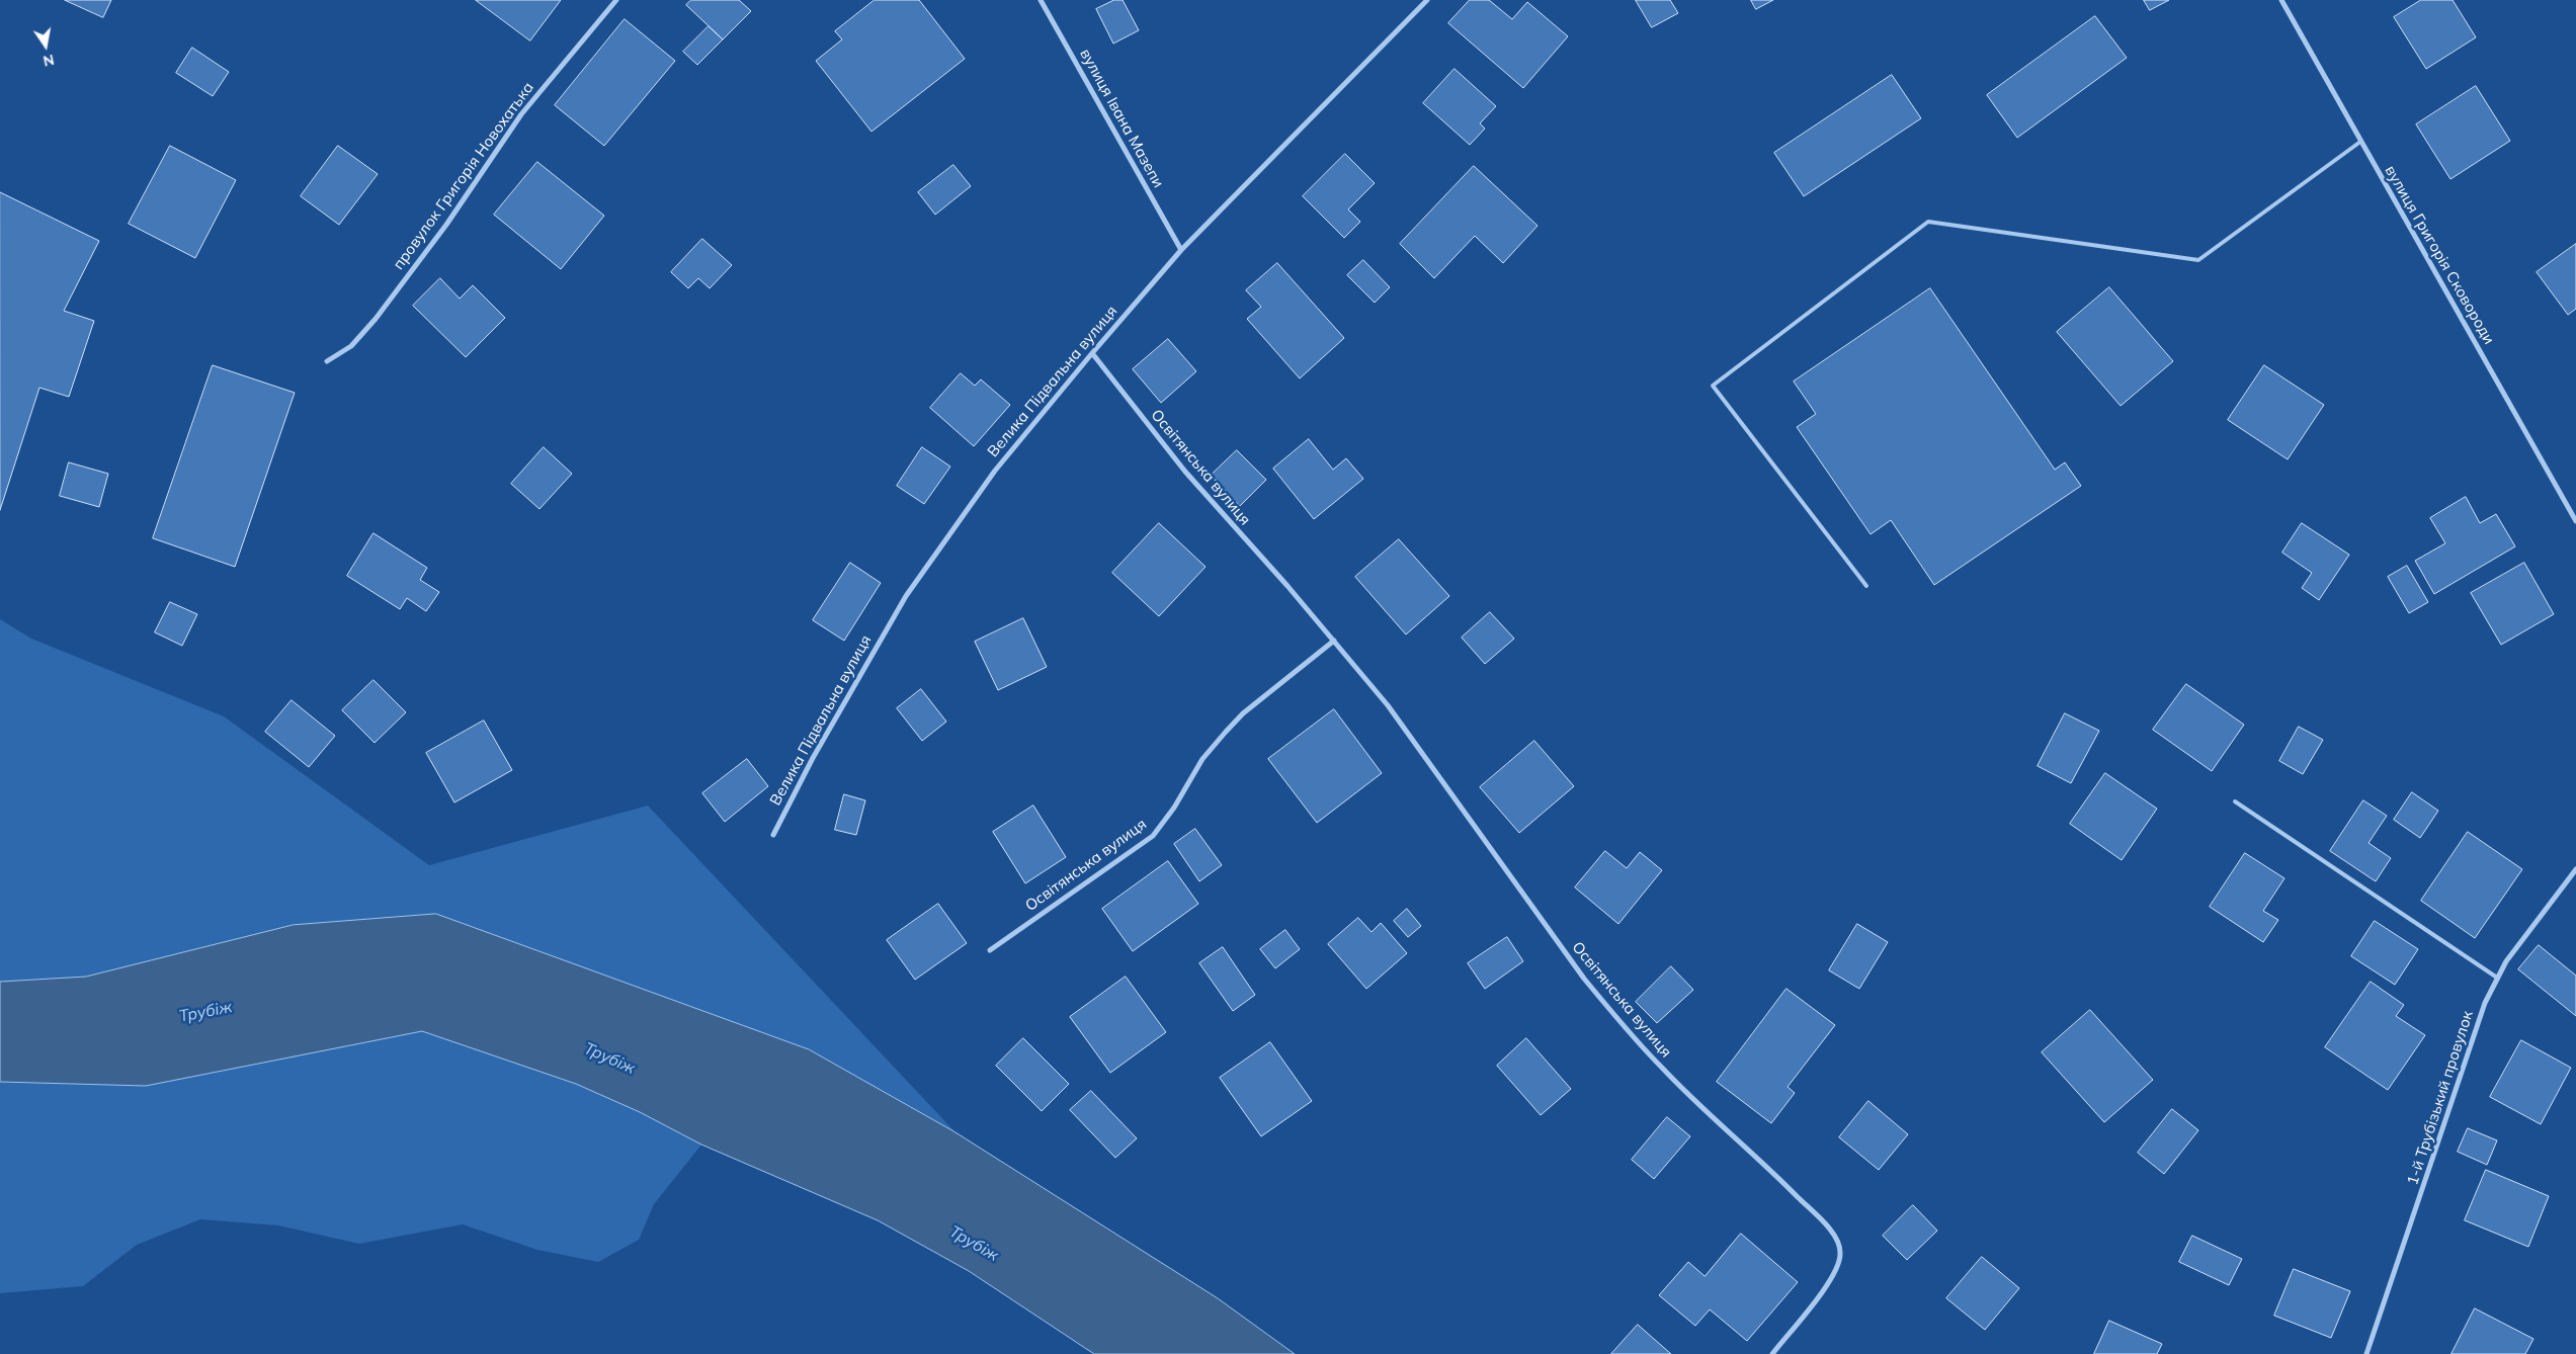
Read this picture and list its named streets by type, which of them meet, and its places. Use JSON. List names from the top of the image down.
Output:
{
  "streets": {
    "street": [
      "вулиця Івана Мазепи",
      "провулок Григорія Новохатька",
      "вулиця Григорія Сковороди",
      "Велика Підвальна вулиця",
      "Освітянська вулиця",
      "1-й Трубізький провулок"
    ]
  },
  "crossings": [
    ["вулиця Івана Мазепи", "Велика Підвальна вулиця"],
    ["Велика Підвальна вулиця", "Освітянська вулиця"]
  ],
  "water": ["Трубіж"],
  "north": "bottom"
}
